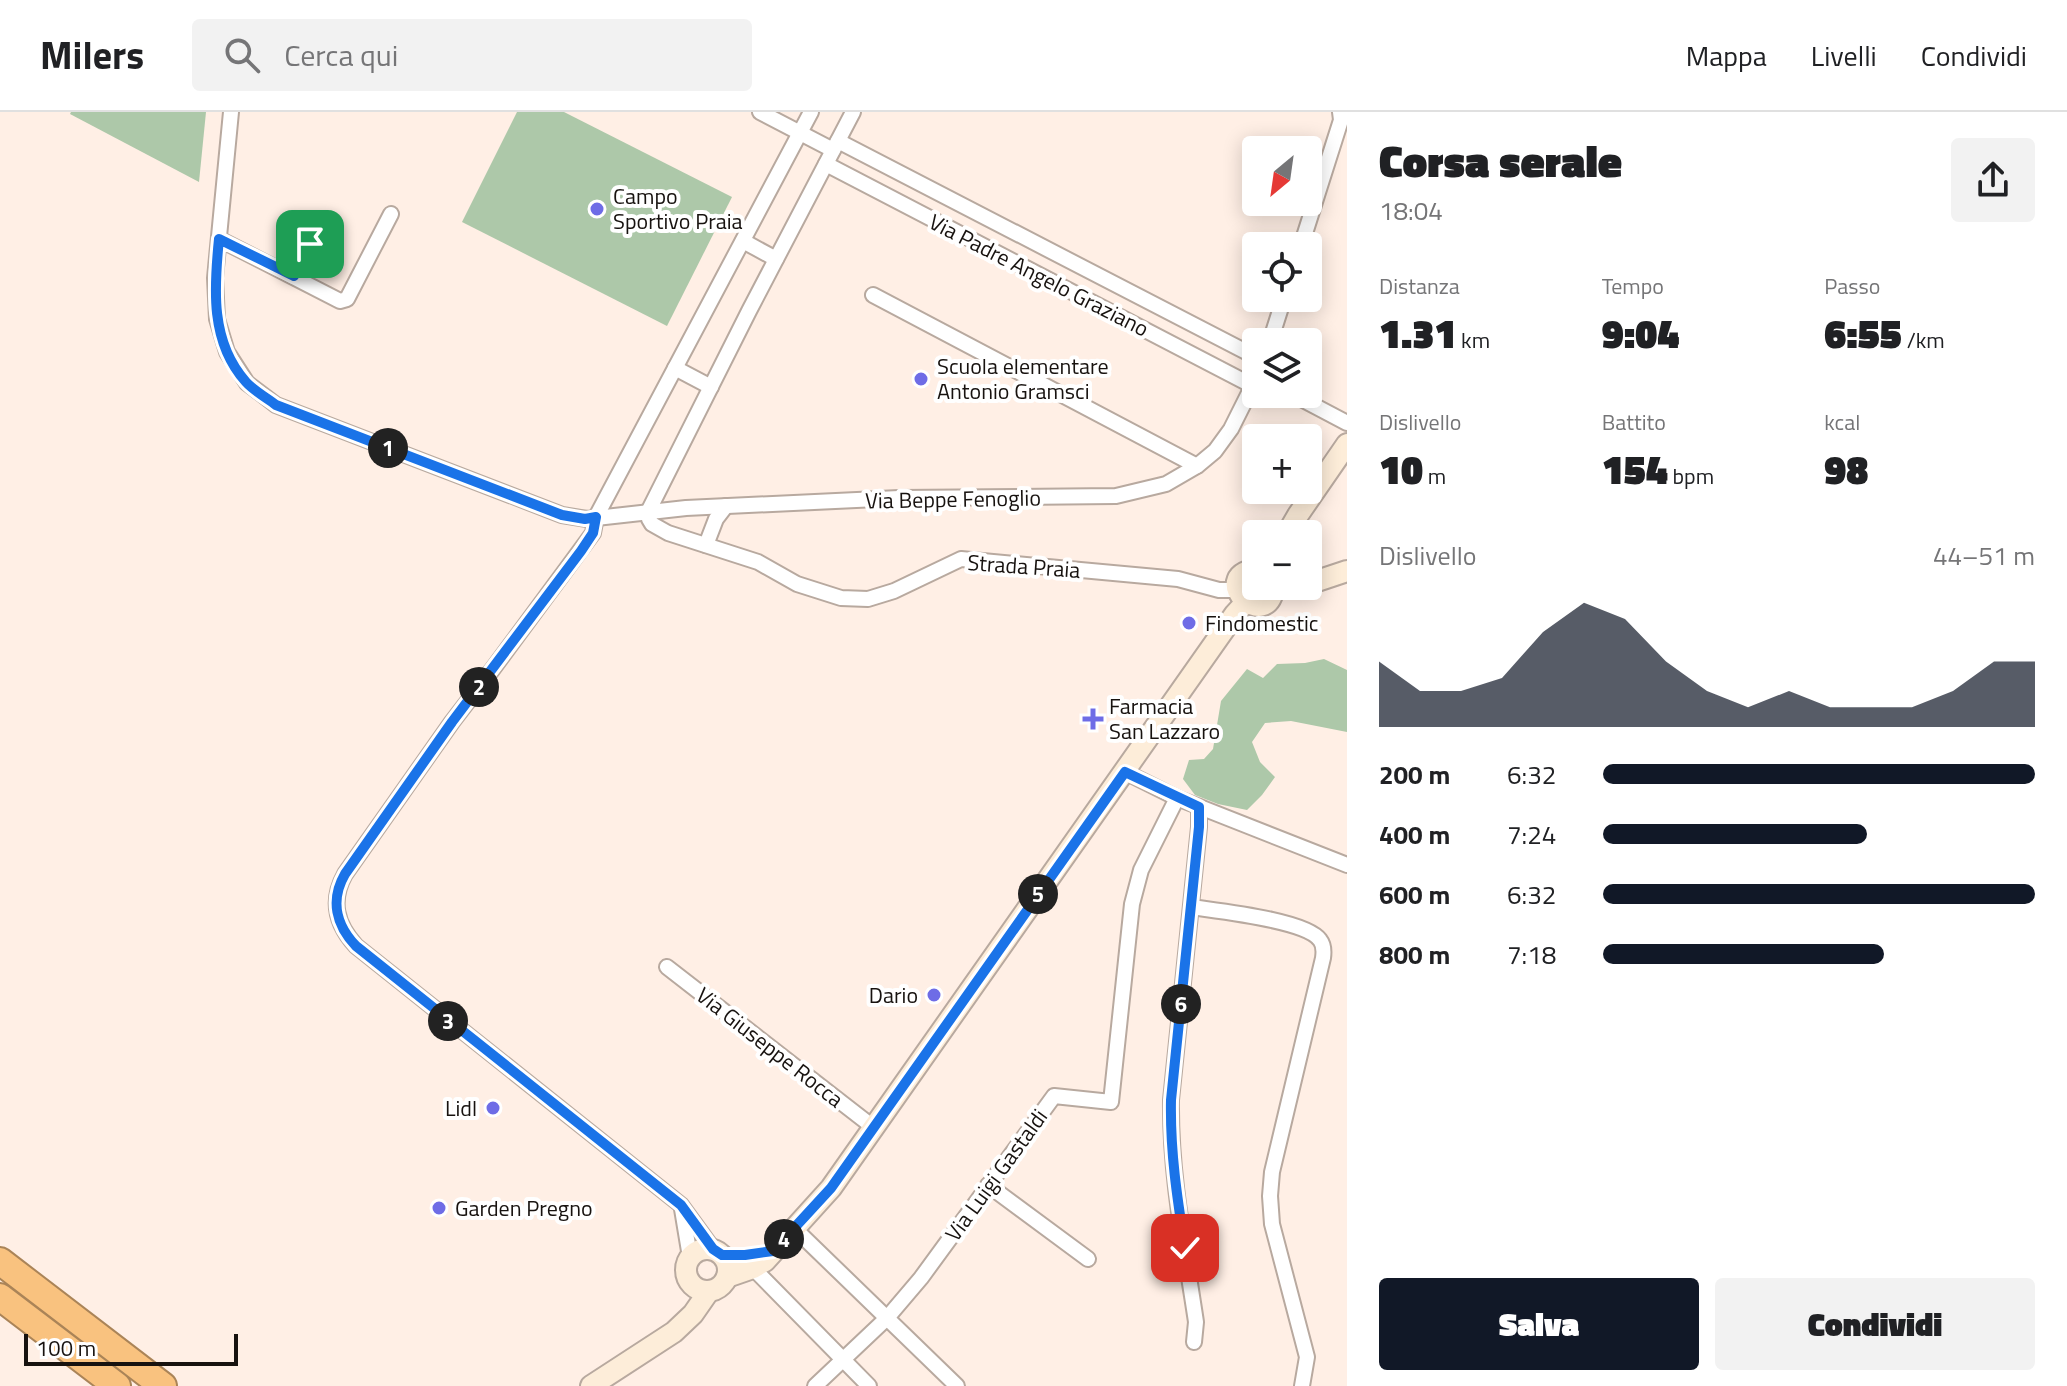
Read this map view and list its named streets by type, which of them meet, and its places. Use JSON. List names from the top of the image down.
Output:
{
  "streets": {
    "street": [
      "Via Padre Angelo Graziano",
      "Via Beppe Fenoglio",
      "Strada Praia",
      "Via Giuseppe Rocca",
      "Via Luigi Gastaldi"
    ]
  },
  "crossings": [
    ["Via Beppe Fenoglio", "Strada Praia"]
  ],
  "places": {
    "other": [
      "Campo Sportivo Praia",
      "Scuola elementare Antonio Gramsci",
      "Findomestic",
      "Dario",
      "Lidl",
      "Garden Pregno"
    ],
    "health": ["Farmacia San Lazzaro"]
  },
  "scale_bar": "100 m",
  "north": "bottom left",
  "page": {
    "header": "Milers",
    "search": "Cerca qui",
    "nav": ["Mappa", "Livelli", "Condividi"],
    "heading": ["Corsa serale", "18:04"],
    "map_buttons": ["+", "−"],
    "stats": [
      ["Distanza", "1.31 km"],
      ["Tempo", "9:04"],
      ["Passo", "6:55 /km"],
      ["Dislivello", "10 m"],
      ["Battito", "154 bpm"],
      ["kcal", "98"]
    ],
    "pins": [
      "1",
      "2",
      "5",
      "6",
      "3",
      "4"
    ],
    "chart": ["Dislivello", "44–51 m"],
    "list": [
      {
        "name": "200 m",
        "note": "6:32"
      },
      {
        "name": "400 m",
        "note": "7:24"
      },
      {
        "name": "600 m",
        "note": "6:32"
      },
      {
        "name": "800 m",
        "note": "7:18"
      }
    ],
    "buttons": ["Salva", "Condividi"],
    "scale": "100 m"
  }
}
